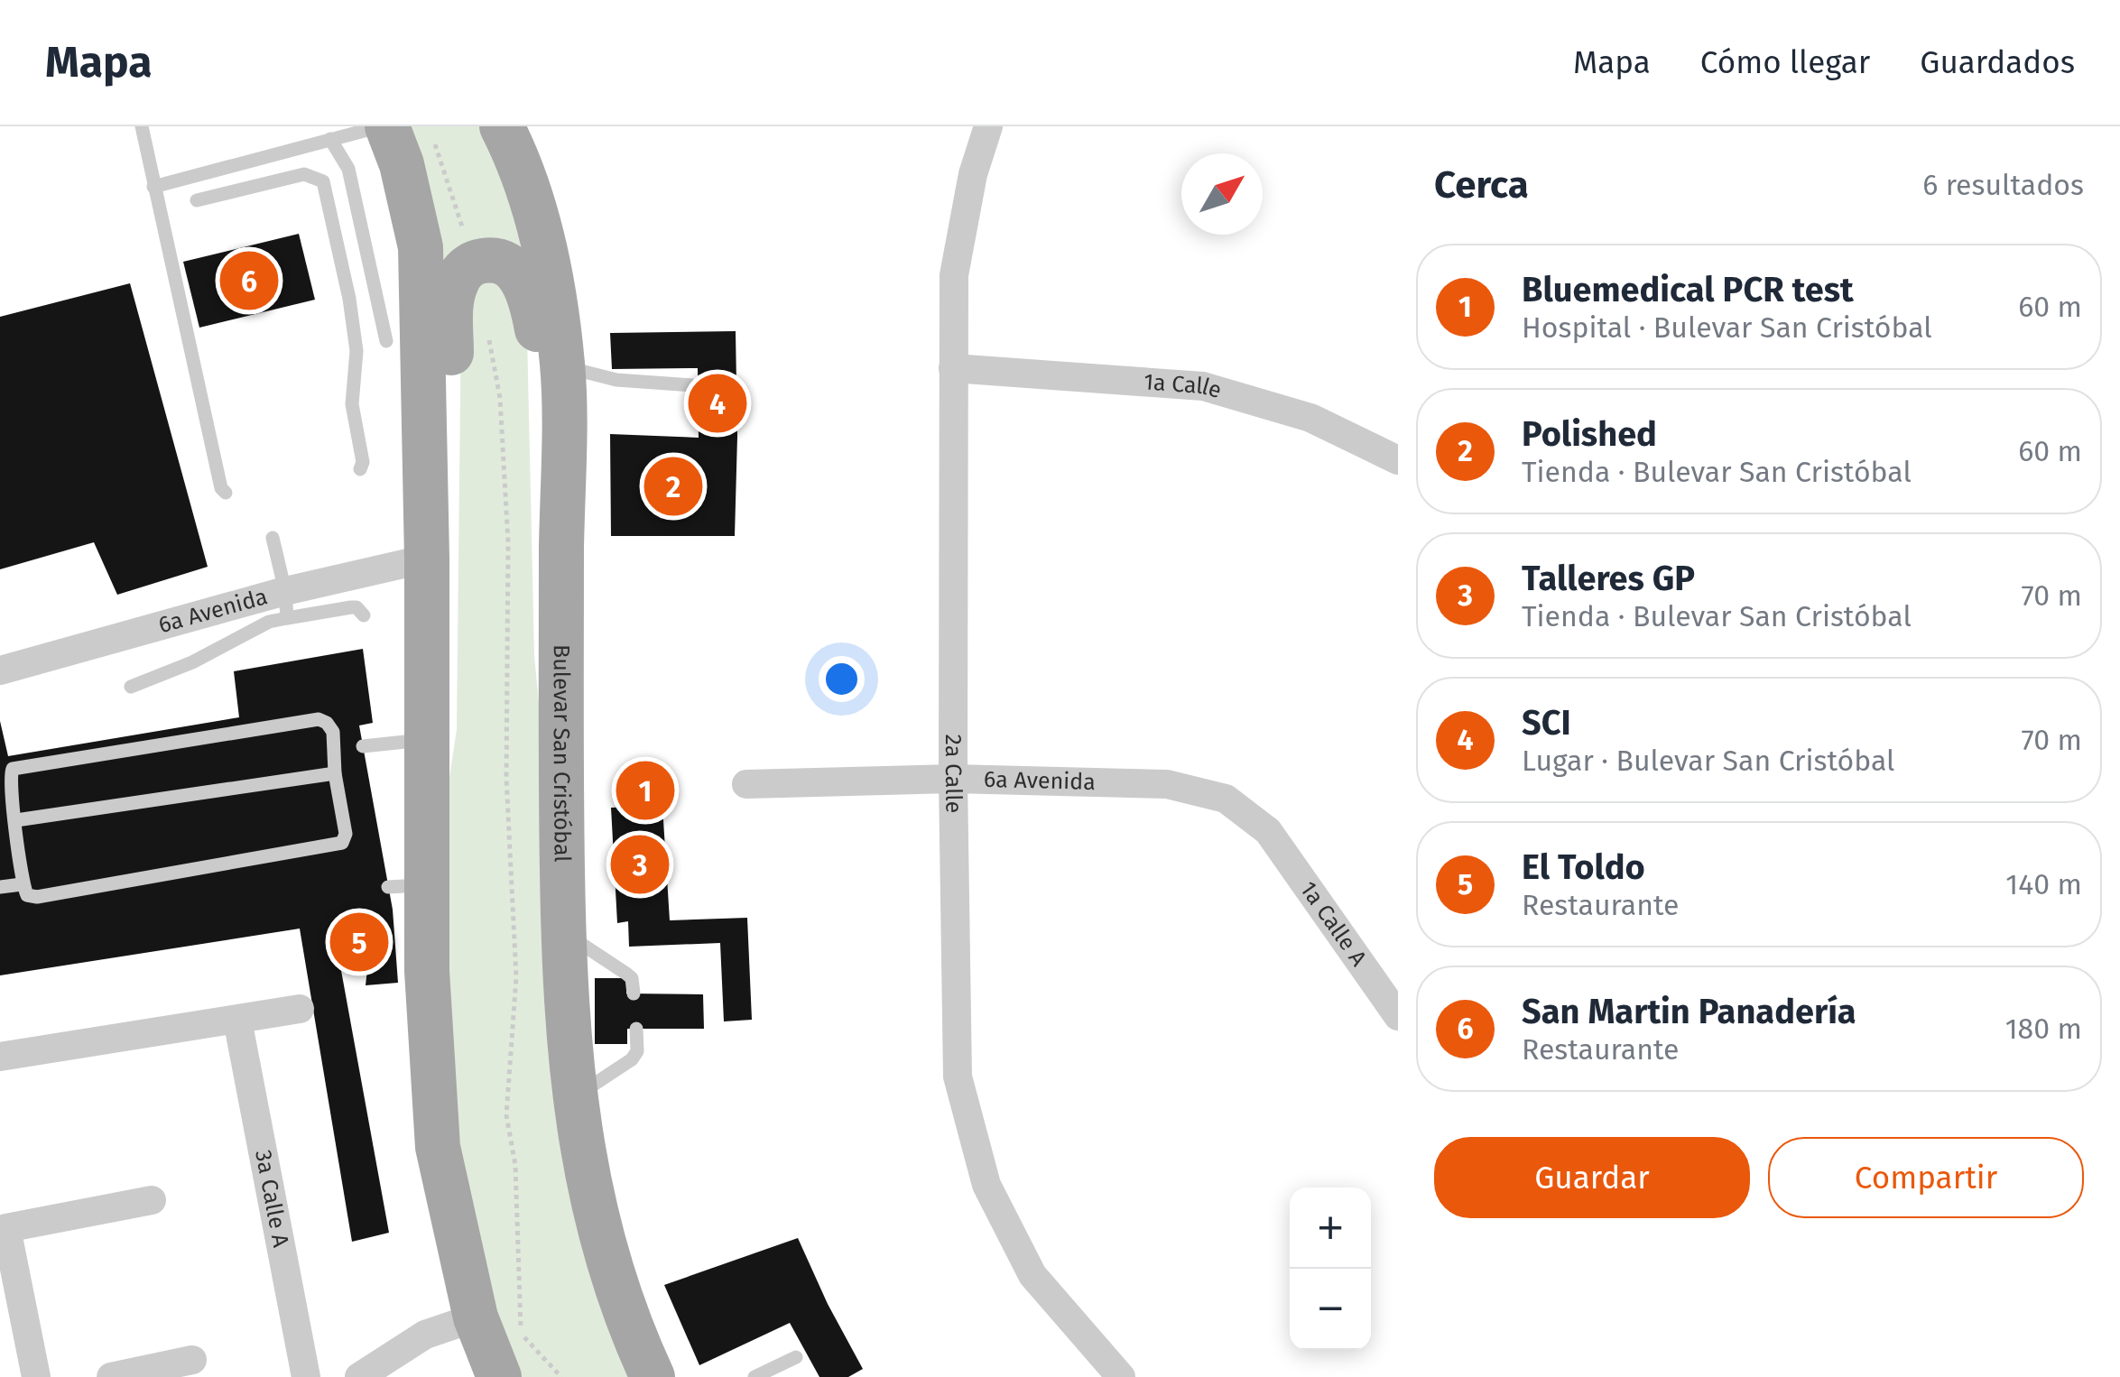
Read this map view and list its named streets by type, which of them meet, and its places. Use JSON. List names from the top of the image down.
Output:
{
  "streets": {
    "main road": ["Bulevar San Cristóbal"],
    "street": [
      "1a Calle",
      "6a Avenida",
      "2a Calle",
      "1a Calle A",
      "3a Calle A"
    ]
  },
  "crossings": [
    ["1a Calle", "2a Calle"],
    ["6a Avenida", "2a Calle"],
    ["6a Avenida", "1a Calle A"]
  ],
  "north": "top right",
  "page": {
    "header": "Mapa",
    "nav": ["Mapa", "Cómo llegar", "Guardados"],
    "heading": ["Cerca", "6 resultados"],
    "list": [
      {
        "mark": "1",
        "name": "Bluemedical PCR test",
        "note": "Hospital · Bulevar San Cristóbal",
        "value": "60 m"
      },
      {
        "mark": "2",
        "name": "Polished",
        "note": "Tienda · Bulevar San Cristóbal",
        "value": "60 m"
      },
      {
        "mark": "3",
        "name": "Talleres GP",
        "note": "Tienda · Bulevar San Cristóbal",
        "value": "70 m"
      },
      {
        "mark": "4",
        "name": "SCI",
        "note": "Lugar · Bulevar San Cristóbal",
        "value": "70 m"
      },
      {
        "mark": "5",
        "name": "El Toldo",
        "note": "Restaurante",
        "value": "140 m"
      },
      {
        "mark": "6",
        "name": "San Martin Panadería",
        "note": "Restaurante",
        "value": "180 m"
      }
    ],
    "pins": [
      "6",
      "4",
      "2",
      "1",
      "3",
      "5"
    ],
    "buttons": ["Guardar", "Compartir"],
    "map_buttons": ["+", "−"]
  }
}
